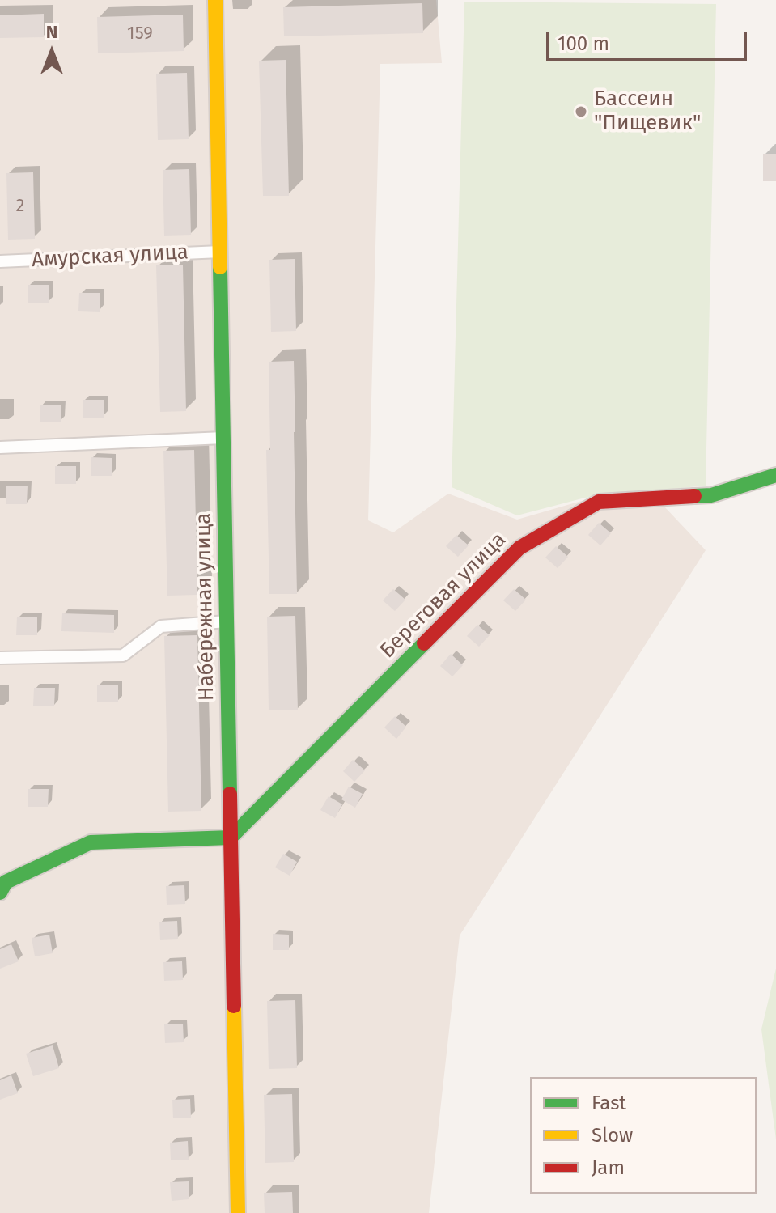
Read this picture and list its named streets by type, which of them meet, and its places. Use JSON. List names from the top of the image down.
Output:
{
  "streets": {
    "street": ["Амурская улица", "Береговая улица", "Набережная улица"]
  },
  "crossings": [
    ["Амурская улица", "Набережная улица"],
    ["Береговая улица", "Набережная улица"]
  ],
  "places": ["Бассеин \"Пищевик\""],
  "house_numbers": ["159", "2"],
  "legend": ["Fast", "Slow", "Jam"],
  "scale_bar": "100 m",
  "north": "top"
}
